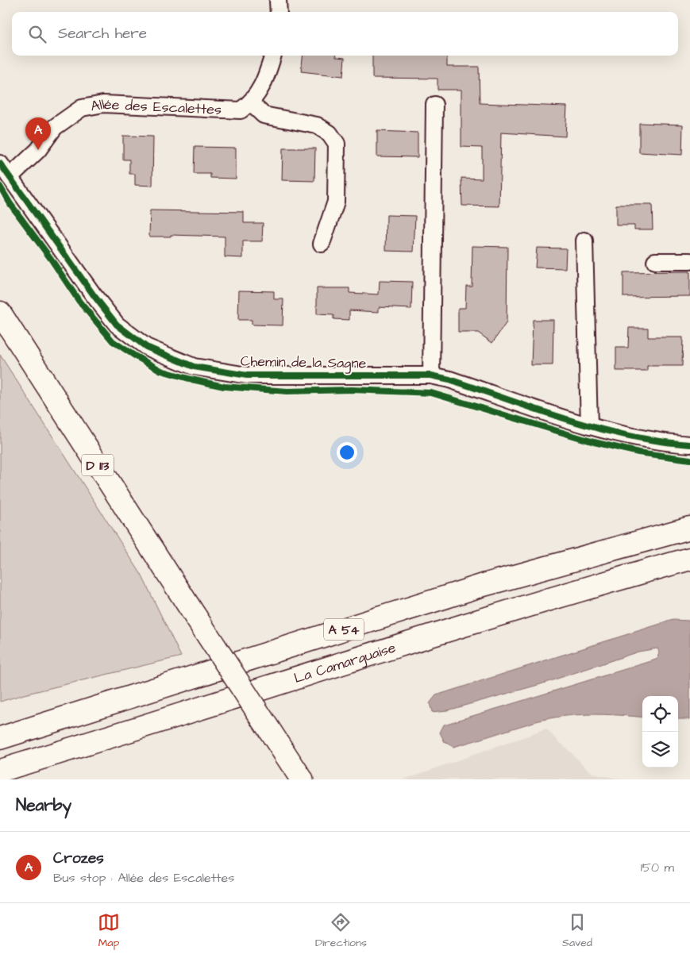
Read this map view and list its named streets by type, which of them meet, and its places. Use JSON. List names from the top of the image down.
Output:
{
  "streets": {
    "main road": ["D 113", "A 54", "La Camarguaise"],
    "street": ["Allée des Escalettes", "Chemin de la Sagne"]
  },
  "crossings": [
    ["Allée des Escalettes", "Chemin de la Sagne"]
  ],
  "page": {
    "search": "Search here",
    "pins": "A",
    "heading": "Nearby",
    "list": [
      {
        "mark": "A",
        "name": "Crozes",
        "note": "Bus stop · Allée des Escalettes",
        "value": "150 m"
      }
    ],
    "nav": ["Map", "Directions", "Saved"]
  }
}
